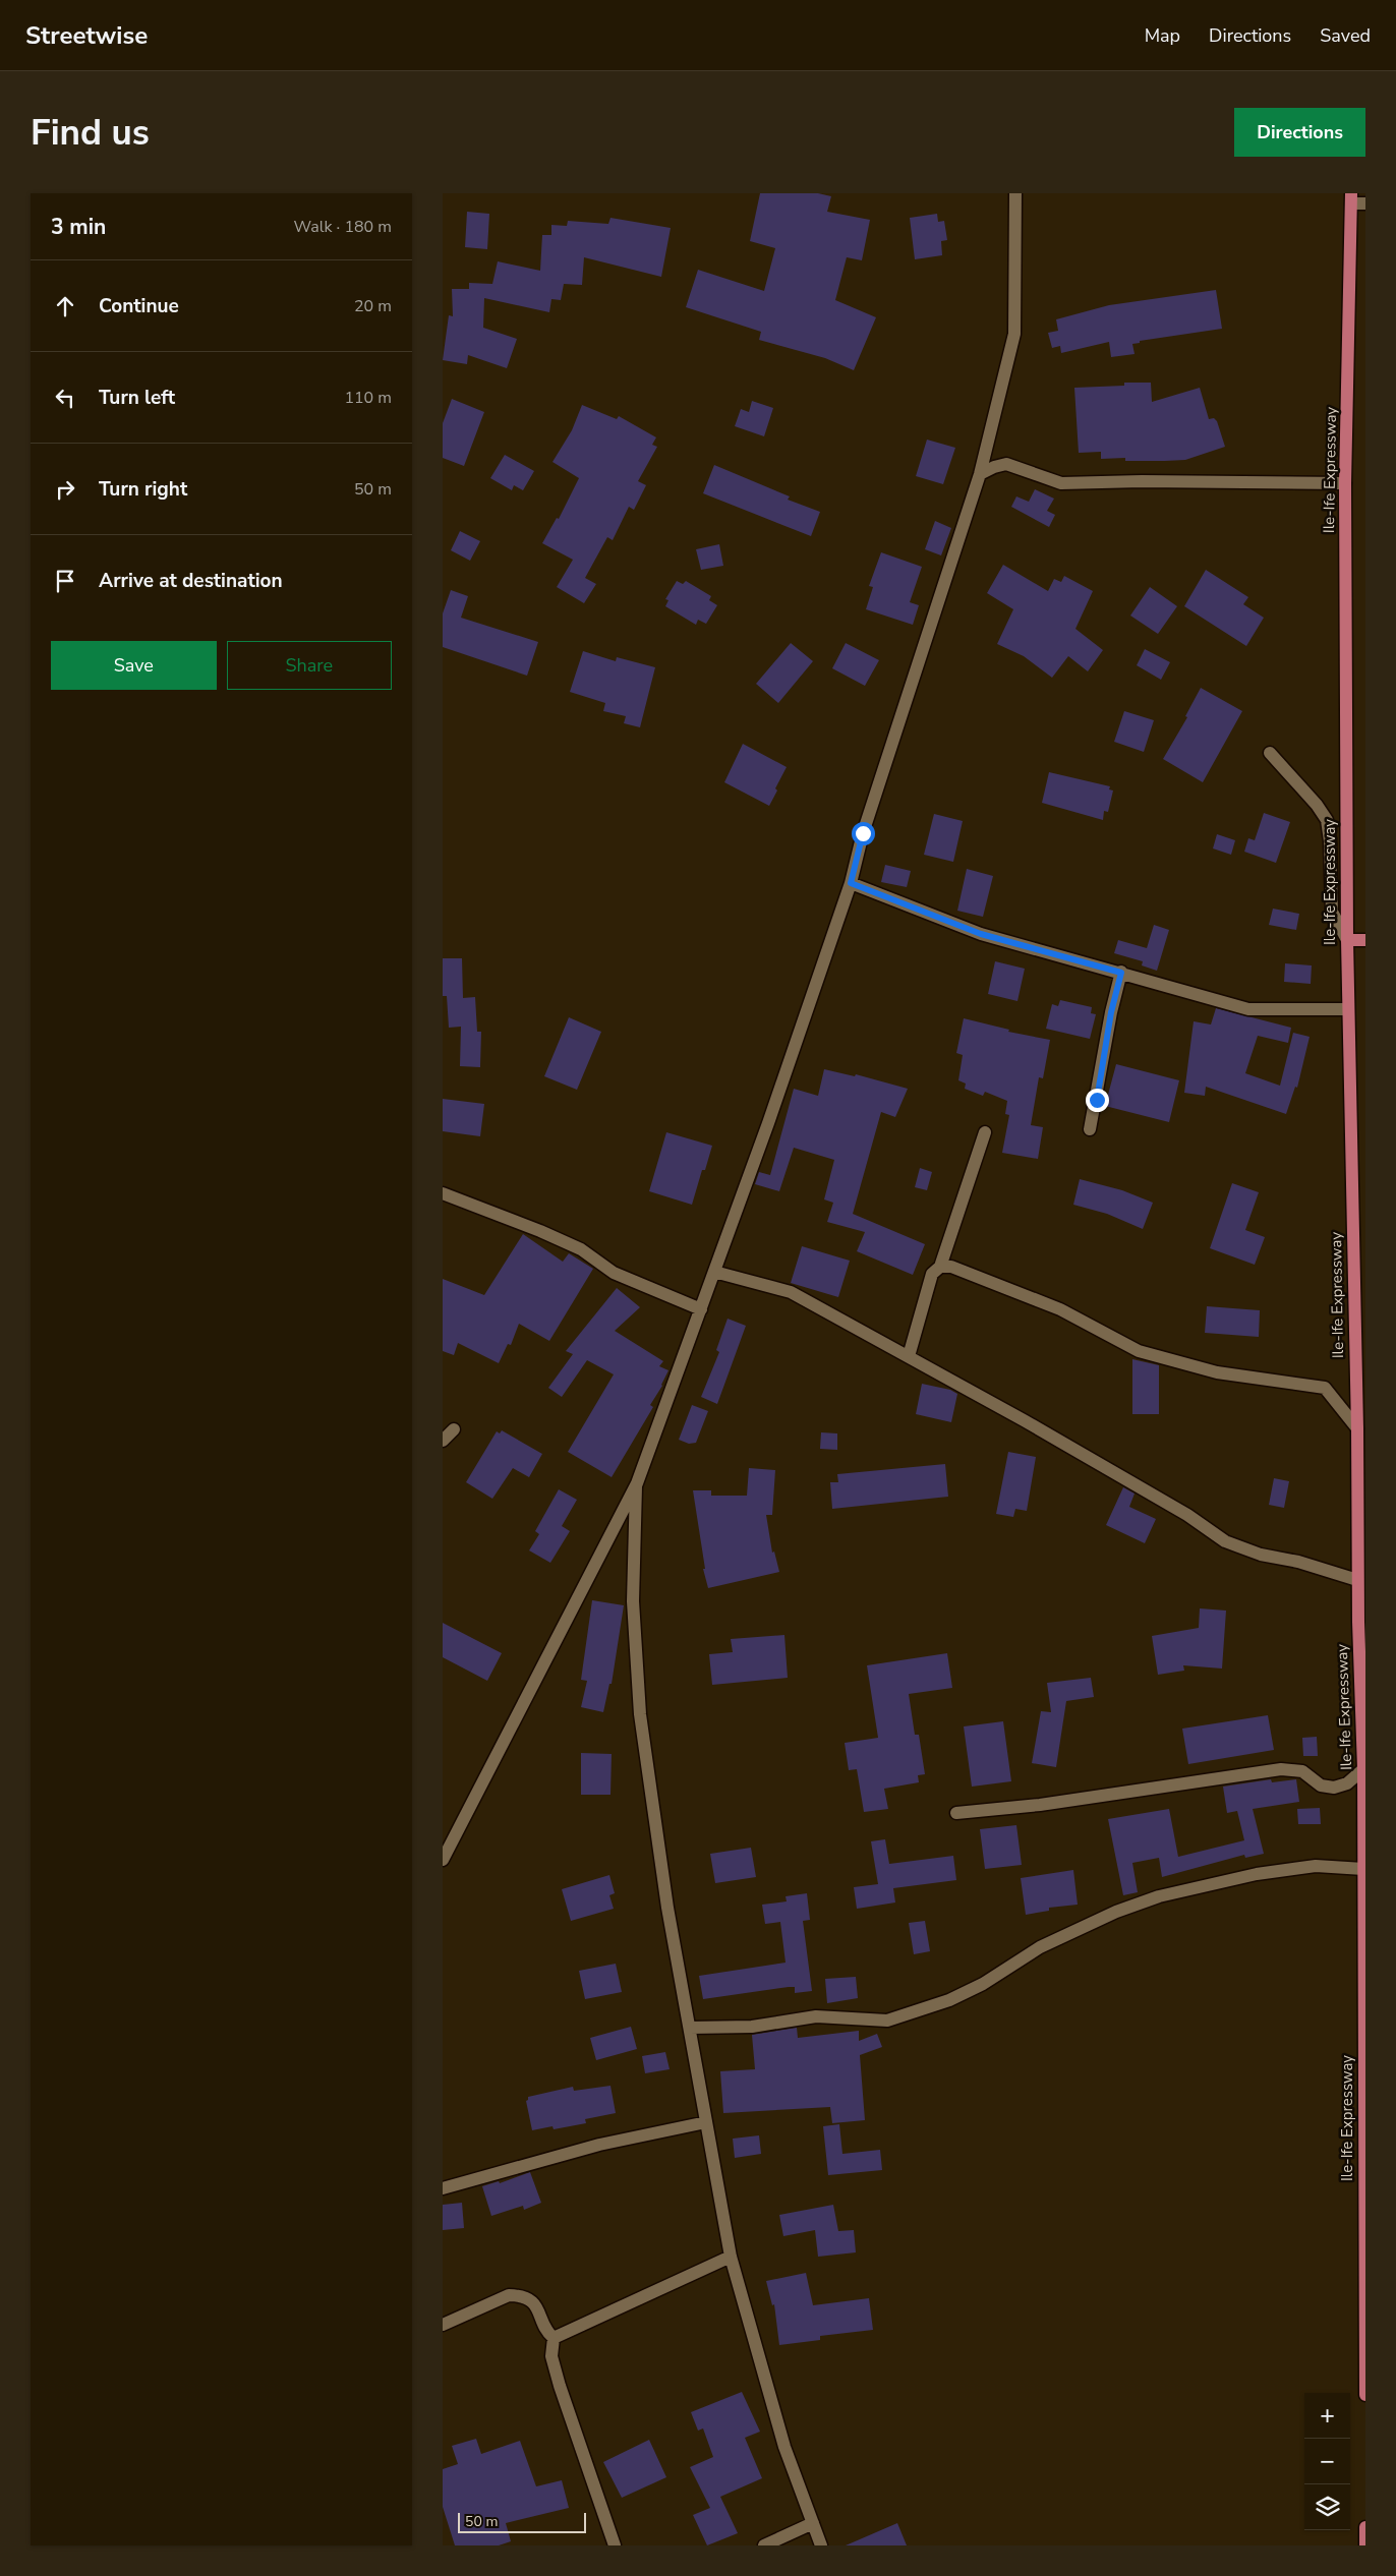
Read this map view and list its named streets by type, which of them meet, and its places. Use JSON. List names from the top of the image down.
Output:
{
  "streets": {
    "main road": ["Ile-Ife Expressway"]
  },
  "scale_bar": "50 m",
  "page": {
    "header": "Streetwise",
    "nav": ["Map", "Directions", "Saved"],
    "buttons": [
      "Directions",
      ["Save", "Share"]
    ],
    "title": "Find us",
    "heading": ["3 min", "Walk · 180 m"],
    "list": [
      ["Continue", "20 m"],
      ["Turn left", "110 m"],
      ["Turn right", "50 m"],
      "Arrive at destination"
    ],
    "map_buttons": ["+", "−"],
    "scale": "50 m"
  }
}
